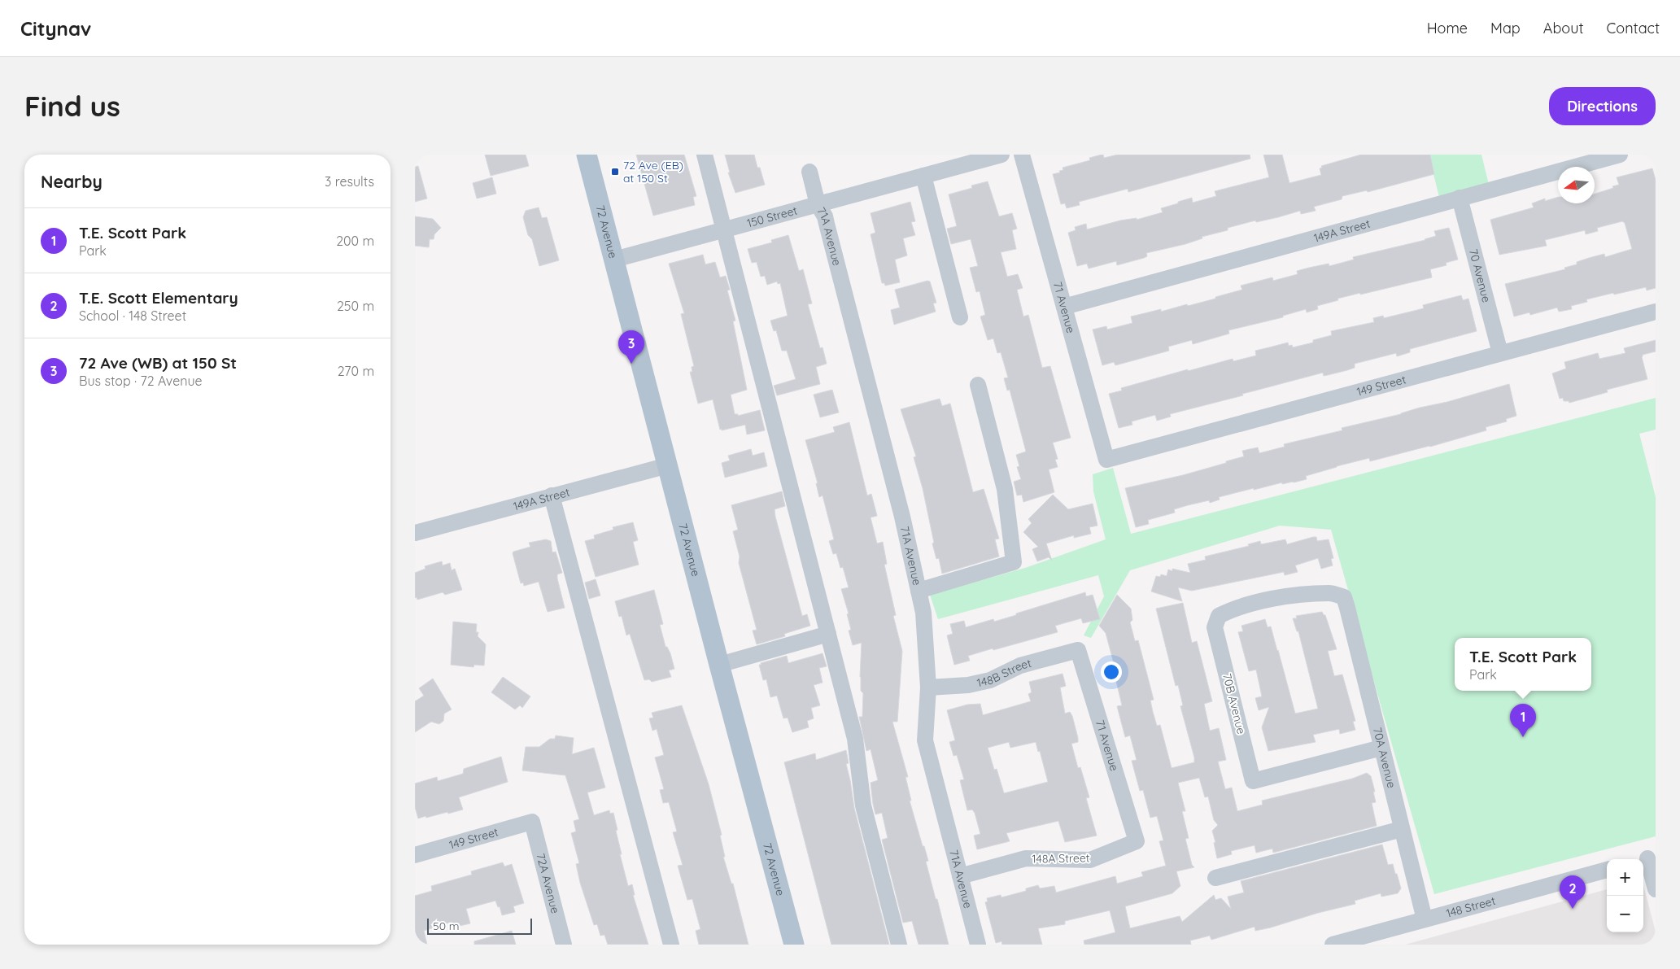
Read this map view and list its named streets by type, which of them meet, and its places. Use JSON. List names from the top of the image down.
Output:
{
  "streets": {
    "main road": ["72 Avenue"],
    "street": [
      "150 Street",
      "149A Street",
      "71A Avenue",
      "70 Avenue",
      "71 Avenue",
      "149 Street",
      "148B Street",
      "70B Avenue",
      "70A Avenue",
      "148A Street",
      "72A Avenue",
      "148 Street"
    ]
  },
  "crossings": [
    ["150 Street", "72 Avenue"],
    ["150 Street", "71A Avenue"],
    ["149A Street", "72 Avenue"],
    ["149A Street", "70 Avenue"],
    ["149A Street", "71 Avenue"],
    ["71A Avenue", "148B Street"],
    ["71A Avenue", "148A Street"],
    ["70 Avenue", "149 Street"],
    ["71 Avenue", "149 Street"],
    ["71 Avenue", "148B Street"],
    ["71 Avenue", "148A Street"],
    ["149 Street", "72A Avenue"],
    ["70B Avenue", "70A Avenue"],
    ["70A Avenue", "148 Street"]
  ],
  "places": {
    "transit": ["72 Ave (EB) at 150 St"]
  },
  "scale_bar": "50 m",
  "north": "left",
  "page": {
    "header": "Citynav",
    "nav": [
      "Home",
      "Map",
      "About",
      "Contact"
    ],
    "buttons": "Directions",
    "title": "Find us",
    "heading": ["Nearby", "3 results"],
    "list": [
      {
        "mark": "1",
        "name": "T.E. Scott Park",
        "note": "Park",
        "value": "200 m"
      },
      {
        "mark": "2",
        "name": "T.E. Scott Elementary",
        "note": "School · 148 Street",
        "value": "250 m"
      },
      {
        "mark": "3",
        "name": "72 Ave (WB) at 150 St",
        "note": "Bus stop · 72 Avenue",
        "value": "270 m"
      }
    ],
    "pins": ["3", "1", "2"],
    "popup": ["T.E. Scott Park", "Park"],
    "map_buttons": ["+", "−"],
    "scale": "50 m"
  }
}
